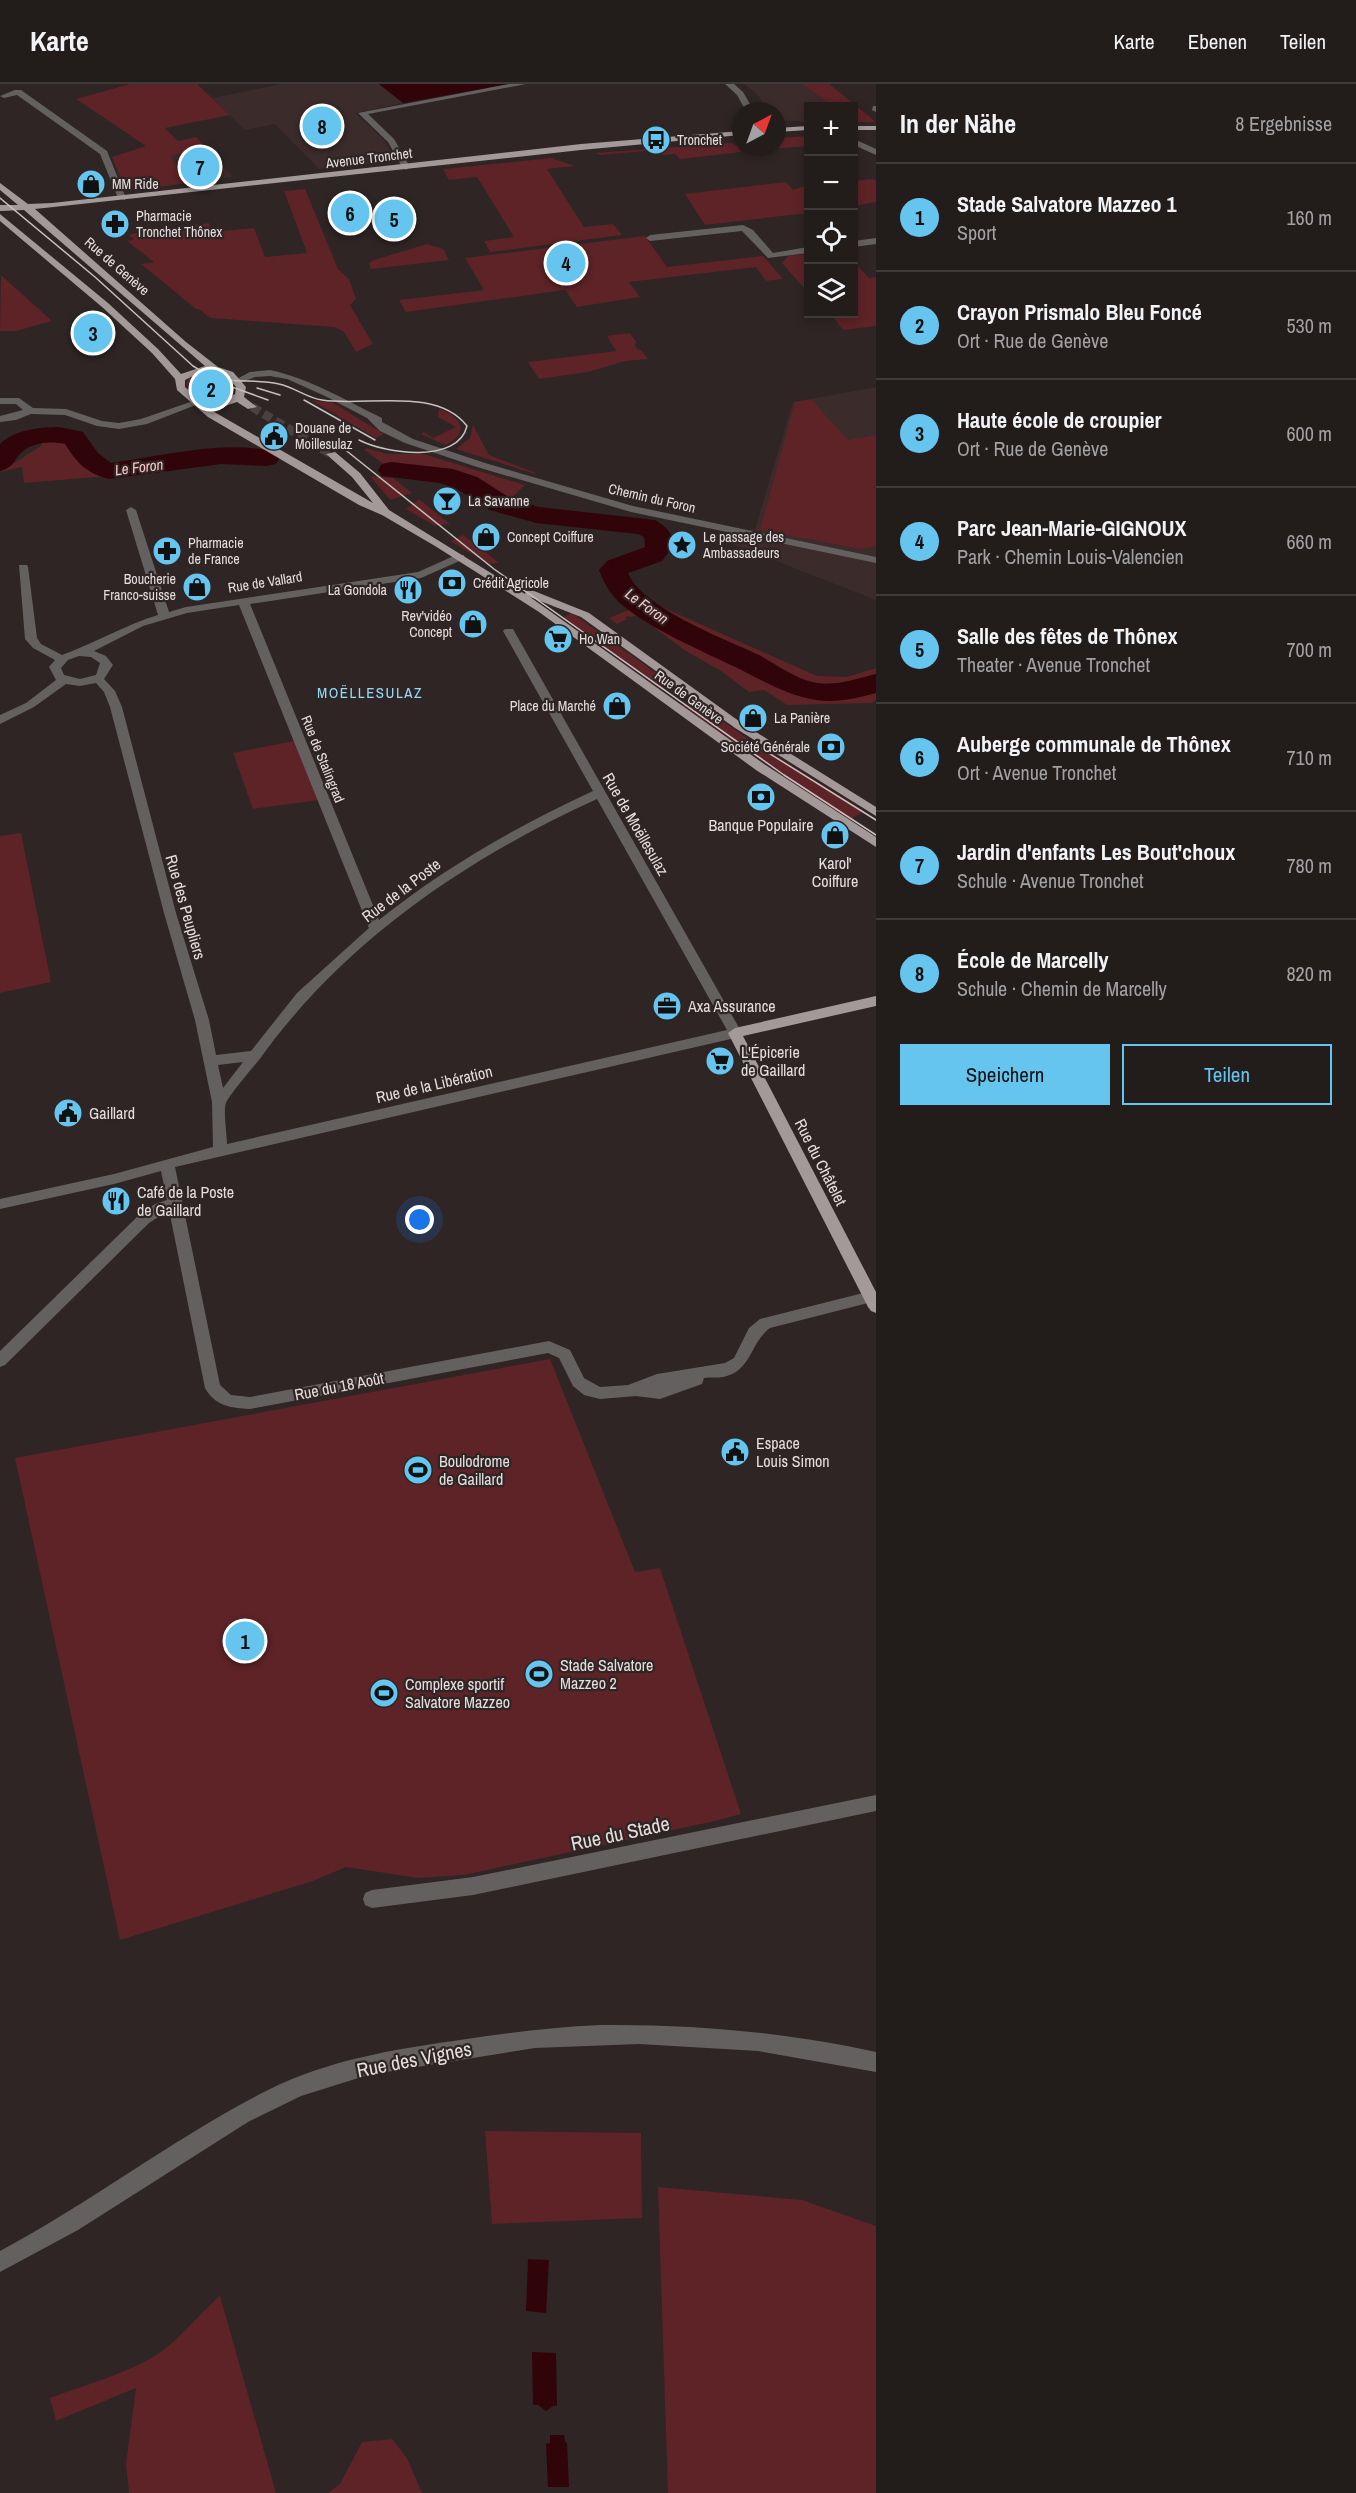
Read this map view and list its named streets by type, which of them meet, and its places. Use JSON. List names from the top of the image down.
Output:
{
  "streets": {
    "main road": [
      "Avenue Tronchet",
      "Rue de Genève",
      "Rue de la Libération",
      "Rue du Châtelet"
    ],
    "street": [
      "Chemin du Foron",
      "Rue de Vallard",
      "Rue de Stalingrad",
      "Rue de Moëllesulaz",
      "Rue de la Poste",
      "Rue des Peupliers",
      "Rue du 18 Août",
      "Rue du Stade",
      "Rue des Vignes"
    ]
  },
  "crossings": [
    ["Avenue Tronchet", "Rue de Genève"],
    ["Rue de Genève", "Chemin du Foron"],
    ["Rue de Genève", "Rue de Vallard"],
    ["Rue de Vallard", "Rue de Stalingrad"],
    ["Rue de Stalingrad", "Rue de la Poste"],
    ["Rue de Moëllesulaz", "Rue de la Poste"],
    ["Rue de Moëllesulaz", "Rue de la Libération"],
    ["Rue de Moëllesulaz", "Rue du Châtelet"],
    ["Rue de la Poste", "Rue des Peupliers"],
    ["Rue des Peupliers", "Rue de la Libération"],
    ["Rue de la Libération", "Rue du Châtelet"],
    ["Rue de la Libération", "Rue du 18 Août"],
    ["Rue du Châtelet", "Rue du 18 Août"]
  ],
  "districts": ["MOËLLESULAZ"],
  "water": ["Le Foron"],
  "places": {
    "bus stop": ["Tronchet"],
    "shop": [
      "MM Ride",
      "Concept Coiffure",
      "Boucherie Franco-suisse",
      "Rev'vidéo Concept",
      "Place du Marché",
      "La Panière",
      "Karol' Coiffure"
    ],
    "pharmacy": ["Pharmacie Tronchet Thônex", "Pharmacie de France"],
    "public building": ["Douane de Moillesulaz", "Gaillard", "Espace Louis Simon"],
    "bar": ["La Savanne"],
    "place": ["Le passage des Ambassadeurs"],
    "bank": ["Crédit Agricole", "Société Générale", "Banque Populaire"],
    "restaurant": ["La Gondola", "Café de la Poste de Gaillard"],
    "supermarket": ["Ho Wan", "L'Épicerie de Gaillard"],
    "office": ["Axa Assurance"],
    "sports": ["Boulodrome de Gaillard", "Stade Salvatore Mazzeo 2", "Complexe sportif Salvatore Mazzeo"]
  },
  "north": "top right",
  "page": {
    "header": "Karte",
    "nav": ["Karte", "Ebenen", "Teilen"],
    "heading": ["In der Nähe", "8 Ergebnisse"],
    "map_buttons": ["+", "−"],
    "pins": [
      "8",
      "7",
      "6",
      "5",
      "4",
      "3",
      "2",
      "1"
    ],
    "list": [
      {
        "mark": "1",
        "name": "Stade Salvatore Mazzeo 1",
        "note": "Sport",
        "value": "160 m"
      },
      {
        "mark": "2",
        "name": "Crayon Prismalo Bleu Foncé",
        "note": "Ort · Rue de Genève",
        "value": "530 m"
      },
      {
        "mark": "3",
        "name": "Haute école de croupier",
        "note": "Ort · Rue de Genève",
        "value": "600 m"
      },
      {
        "mark": "4",
        "name": "Parc Jean-Marie-GIGNOUX",
        "note": "Park · Chemin Louis-Valencien",
        "value": "660 m"
      },
      {
        "mark": "5",
        "name": "Salle des fêtes de Thônex",
        "note": "Theater · Avenue Tronchet",
        "value": "700 m"
      },
      {
        "mark": "6",
        "name": "Auberge communale de Thônex",
        "note": "Ort · Avenue Tronchet",
        "value": "710 m"
      },
      {
        "mark": "7",
        "name": "Jardin d'enfants Les Bout'choux",
        "note": "Schule · Avenue Tronchet",
        "value": "780 m"
      },
      {
        "mark": "8",
        "name": "École de Marcelly",
        "note": "Schule · Chemin de Marcelly",
        "value": "820 m"
      }
    ],
    "buttons": ["Speichern", "Teilen"]
  }
}
